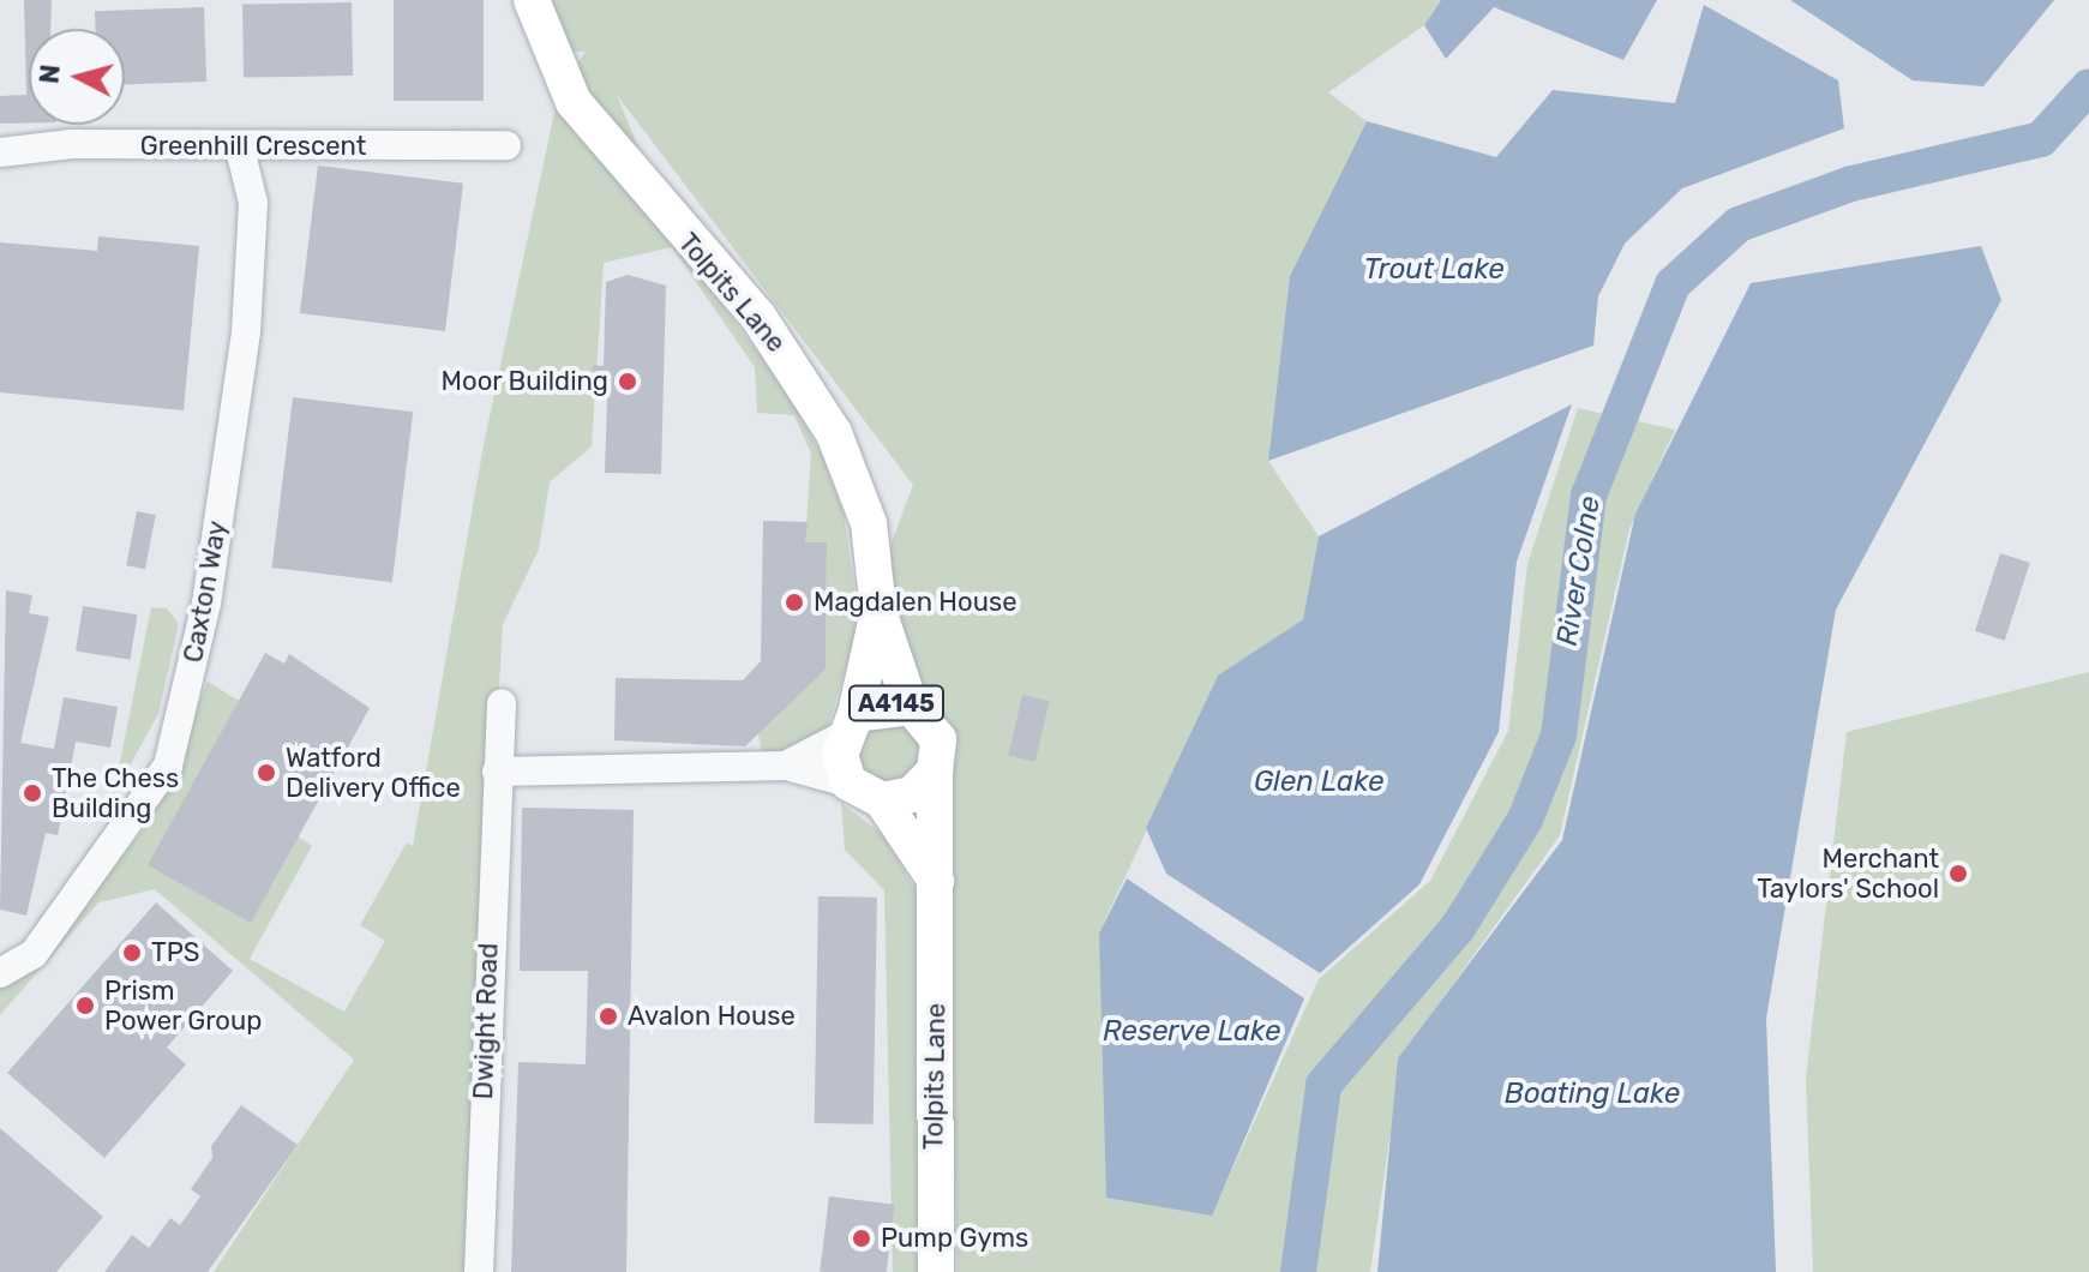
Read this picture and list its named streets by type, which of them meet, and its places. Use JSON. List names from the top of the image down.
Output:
{
  "streets": {
    "main road": ["Tolpits Lane", "A4145"],
    "street": ["Greenhill Crescent", "Caxton Way", "Dwight Road"]
  },
  "crossings": [
    ["Greenhill Crescent", "Caxton Way"],
    ["Tolpits Lane", "A4145"]
  ],
  "water": [
    "Trout Lake",
    "River Colne",
    "Glen Lake",
    "Reserve Lake",
    "Boating Lake"
  ],
  "places": [
    "Moor Building",
    "Magdalen House",
    "Watford Delivery Office",
    "The Chess Building",
    "Merchant Taylors' School",
    "TPS",
    "Prism Power Group",
    "Avalon House",
    "Pump Gyms"
  ],
  "north": "left"
}
